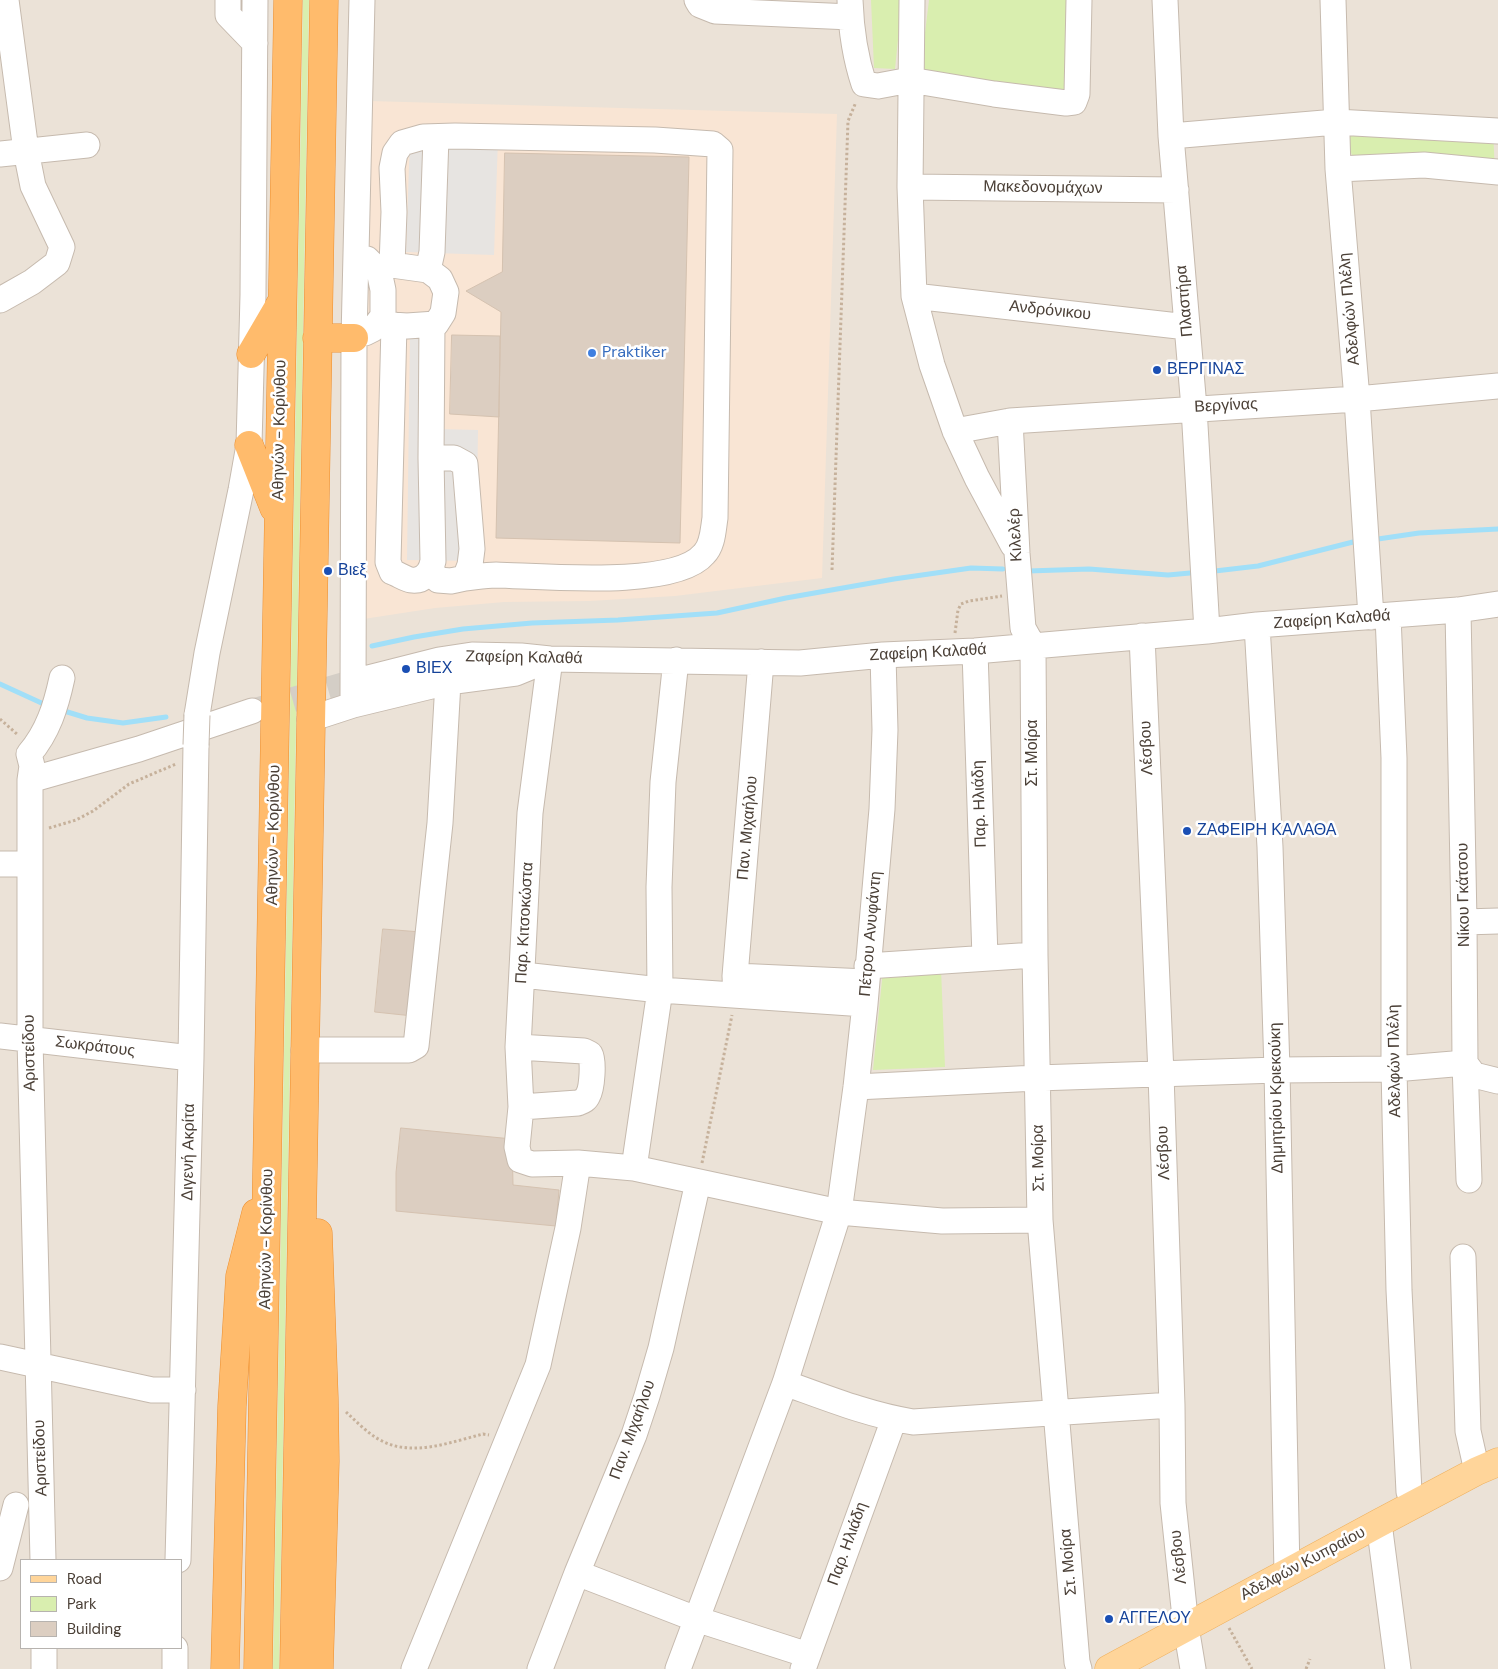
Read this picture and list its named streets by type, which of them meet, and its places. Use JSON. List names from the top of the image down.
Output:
{
  "streets": {
    "highway": ["Αθηνών - Κορίνθου"],
    "main road": ["Αδελφών Κυπραίου"],
    "street": [
      "Μακεδονομάχων",
      "Πλαστήρα",
      "Αδελφών Πλέλη",
      "Ανδρόνικου",
      "Βεργίνας",
      "Κιλελέρ",
      "Ζαφείρη Καλαθά",
      "Λέσβου",
      "Στ. Μοίρα",
      "Παρ. Ηλιάδη",
      "Παν. Μιχαήλου",
      "Νίκου Γκάτσου",
      "Παρ. Κιτσοκώστα",
      "Πέτρου Ανυφάντη",
      "Σωκράτους",
      "Αριστείδου",
      "Δημητρίου Κριεκούκη",
      "Διγενή Ακρίτα"
    ]
  },
  "crossings": [
    ["Μακεδονομάχων", "Πλαστήρα"],
    ["Πλαστήρα", "Ανδρόνικου"],
    ["Πλαστήρα", "Βεργίνας"],
    ["Πλαστήρα", "Ζαφείρη Καλαθά"],
    ["Αδελφών Πλέλη", "Βεργίνας"],
    ["Αδελφών Πλέλη", "Ζαφείρη Καλαθά"],
    ["Αδελφών Πλέλη", "Αδελφών Κυπραίου"],
    ["Βεργίνας", "Κιλελέρ"],
    ["Κιλελέρ", "Ζαφείρη Καλαθά"],
    ["Κιλελέρ", "Στ. Μοίρα"],
    ["Ζαφείρη Καλαθά", "Λέσβου"],
    ["Ζαφείρη Καλαθά", "Στ. Μοίρα"],
    ["Ζαφείρη Καλαθά", "Παρ. Ηλιάδη"],
    ["Ζαφείρη Καλαθά", "Παν. Μιχαήλου"],
    ["Ζαφείρη Καλαθά", "Νίκου Γκάτσου"],
    ["Ζαφείρη Καλαθά", "Παρ. Κιτσοκώστα"],
    ["Ζαφείρη Καλαθά", "Πέτρου Ανυφάντη"],
    ["Ζαφείρη Καλαθά", "Δημητρίου Κριεκούκη"],
    ["Λέσβου", "Αδελφών Κυπραίου"],
    ["Σωκράτους", "Αριστείδου"],
    ["Σωκράτους", "Διγενή Ακρίτα"],
    ["Δημητρίου Κριεκούκη", "Αδελφών Κυπραίου"]
  ],
  "places": [
    "Praktiker",
    "ΒΕΡΓΙΝΑΣ",
    "Βιεξ",
    "ΒΙΕΧ",
    "ΖΑΦΕΙΡΗ ΚΑΛΑΘΑ",
    "ΑΓΓΕΛΟΥ"
  ],
  "legend": ["Road", "Park", "Building"]
}
